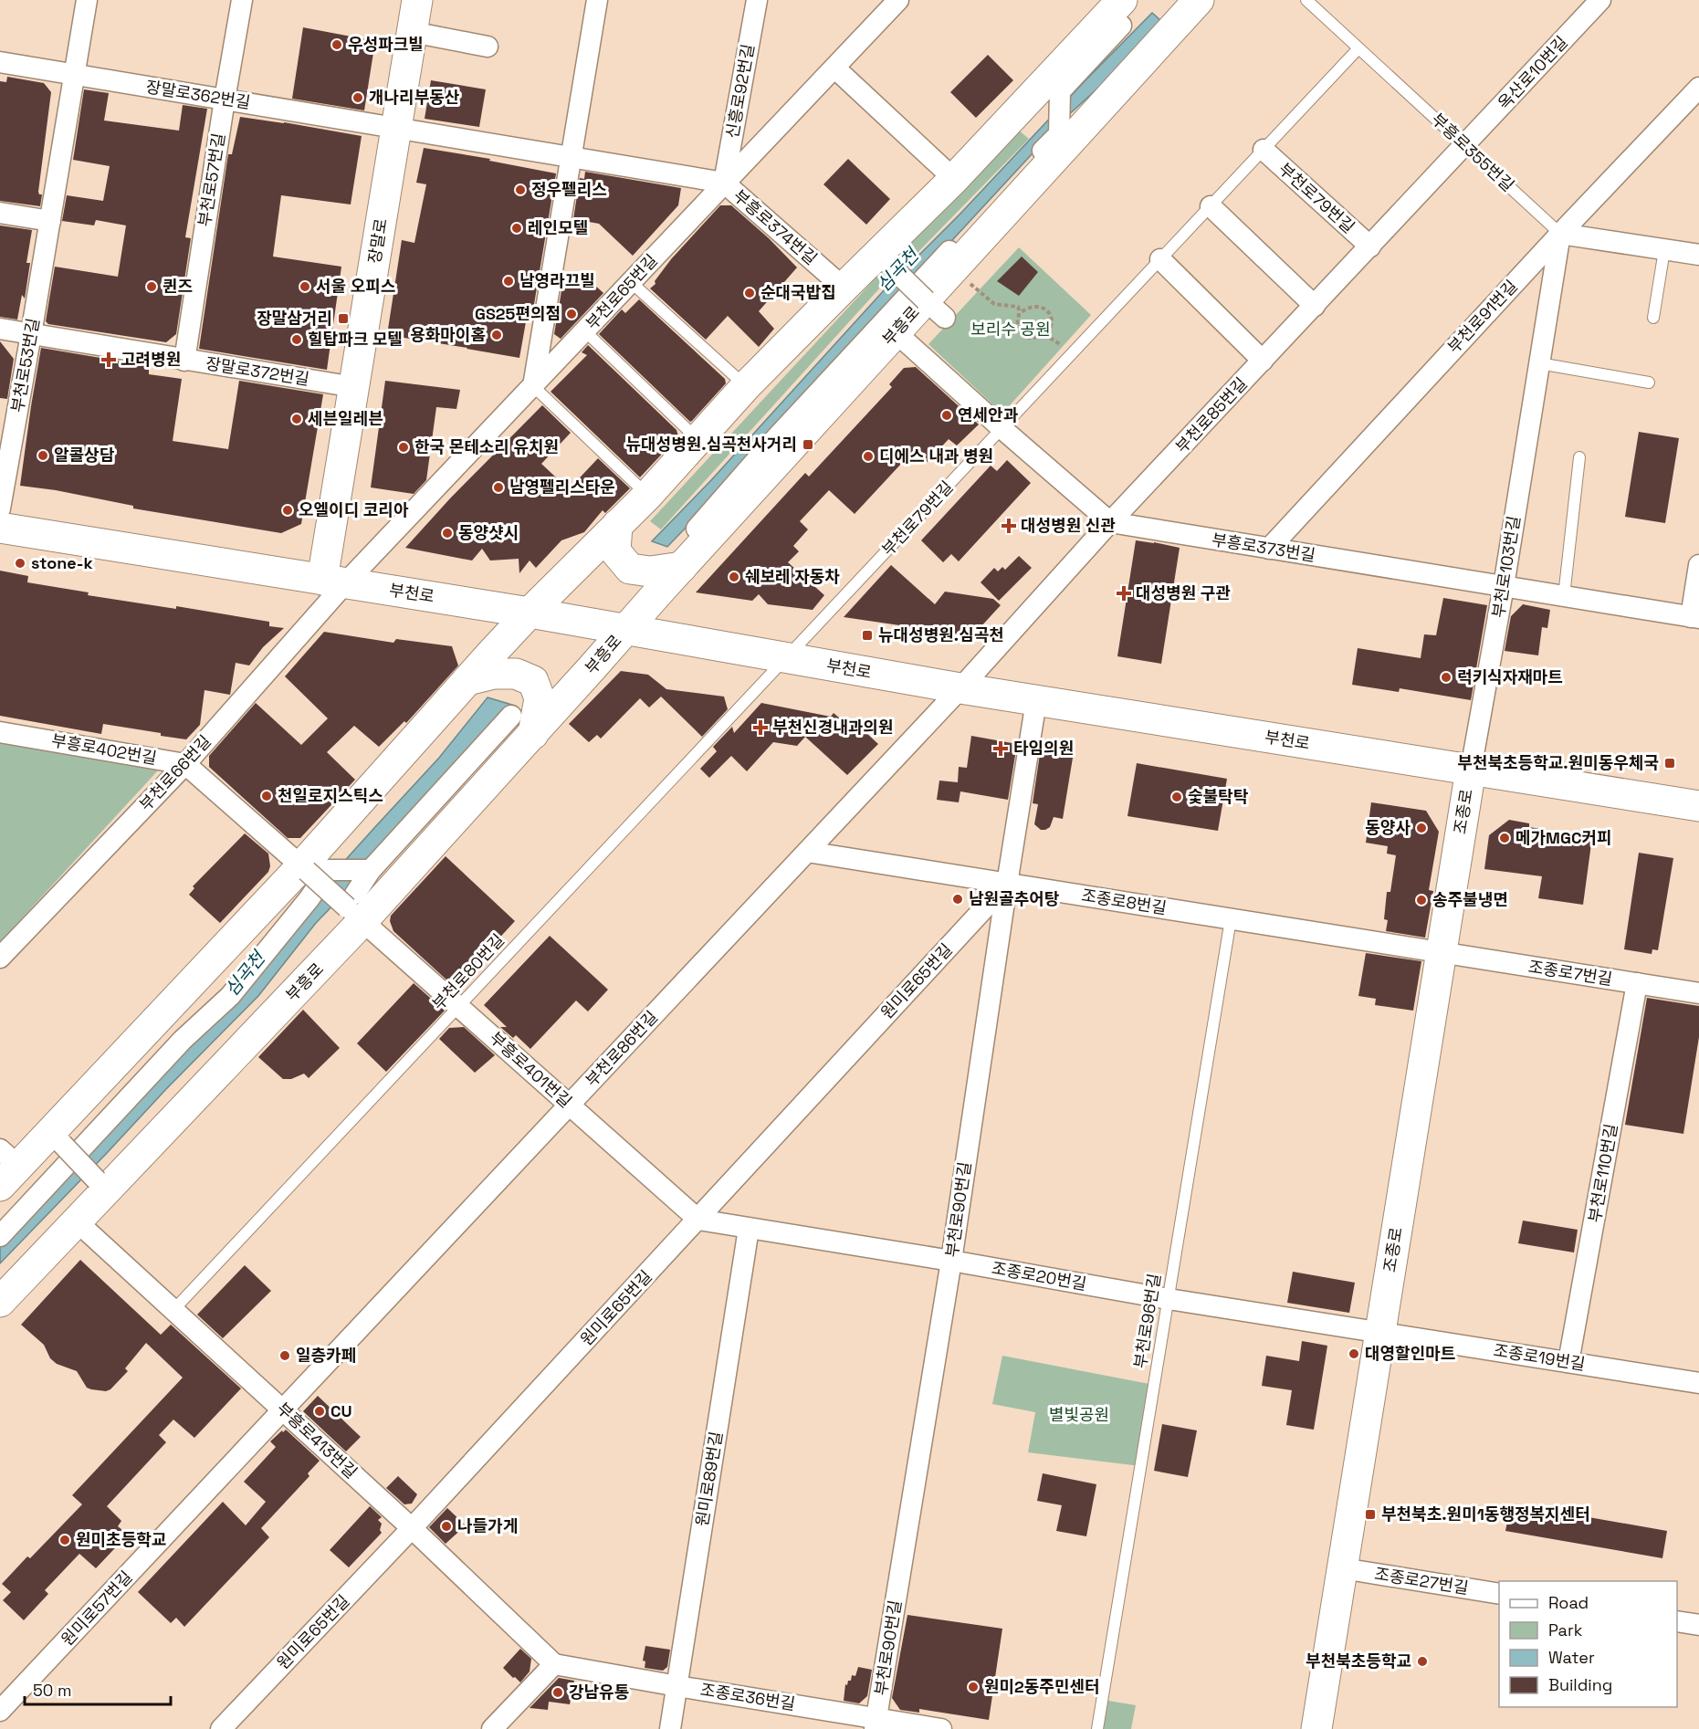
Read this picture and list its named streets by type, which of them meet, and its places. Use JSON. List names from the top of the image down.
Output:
{
  "streets": {
    "street": [
      "옥산로10번길",
      "신흥로92번길",
      "장말로362번길",
      "부천로57번길",
      "부천로79번길",
      "부흥로374번길",
      "장말로",
      "부천로65번길",
      "부천로91번길",
      "부흥로",
      "부천로53번길",
      "장말로372번길",
      "부천로85번길",
      "부흥로373번길",
      "부천로103번길",
      "부천로",
      "부흥로402번길",
      "부천로66번길",
      "조종로",
      "조종로8번길",
      "조종로7번길",
      "원미로65번길",
      "부천로86번길",
      "부흥로401번길",
      "부천로110번길",
      "부천로90번길",
      "조종로20번길",
      "조종로19번길",
      "부흥로413번길",
      "원미로89번길",
      "조종로27번길",
      "원미로57번길",
      "조종로36번길"
    ],
    "lane": ["부흥로355번길", "부천로80번길", "부천로96번길"]
  },
  "crossings": [
    ["옥산로10번길", "부흥로355번길"],
    ["옥산로10번길", "부천로85번길"],
    ["신흥로92번길", "부흥로374번길"],
    ["신흥로92번길", "부천로65번길"],
    ["장말로362번길", "부천로57번길"],
    ["장말로362번길", "부흥로374번길"],
    ["장말로362번길", "장말로"],
    ["장말로362번길", "부천로53번길"],
    ["부흥로355번길", "부천로79번길"],
    ["부흥로355번길", "부천로91번길"],
    ["부흥로355번길", "부천로85번길"],
    ["부흥로355번길", "부천로103번길"],
    ["부천로57번길", "장말로372번길"],
    ["부천로79번길", "부천로85번길"],
    ["부천로79번길", "부천로"],
    ["부천로79번길", "부천로80번길"],
    ["부흥로374번길", "장말로"],
    ["부흥로374번길", "부천로65번길"],
    ["장말로", "부천로65번길"],
    ["장말로", "장말로372번길"],
    ["장말로", "부천로"],
    ["장말로", "부천로66번길"],
    ["부천로65번길", "부천로"],
    ["부천로65번길", "부천로66번길"],
    ["부천로91번길", "부흥로373번길"],
    ["부천로91번길", "부천로103번길"],
    ["부흥로", "부천로"],
    ["부흥로", "부흥로401번길"],
    ["부흥로", "부흥로413번길"],
    ["부천로53번길", "장말로372번길"],
    ["부천로85번길", "부흥로373번길"],
    ["부천로85번길", "부천로"],
    ["부천로85번길", "부천로86번길"],
    ["부흥로373번길", "부천로103번길"],
    ["부천로103번길", "부천로"],
    ["부천로103번길", "조종로"],
    ["부천로", "부천로66번길"],
    ["부천로", "조종로"],
    ["부천로", "부천로80번길"],
    ["부천로", "부천로86번길"],
    ["부천로", "부천로90번길"],
    ["부흥로402번길", "부천로66번길"],
    ["조종로", "조종로8번길"],
    ["조종로", "조종로7번길"],
    ["조종로", "조종로20번길"],
    ["조종로", "조종로19번길"],
    ["조종로", "조종로27번길"],
    ["조종로8번길", "조종로7번길"],
    ["조종로8번길", "원미로65번길"],
    ["조종로8번길", "부천로86번길"],
    ["조종로8번길", "부천로90번길"],
    ["조종로8번길", "부천로96번길"],
    ["부천로80번길", "부흥로401번길"],
    ["부천로80번길", "부흥로413번길"],
    ["조종로7번길", "부천로110번길"],
    ["원미로65번길", "부흥로401번길"],
    ["원미로65번길", "부천로90번길"],
    ["원미로65번길", "조종로20번길"],
    ["원미로65번길", "부흥로413번길"],
    ["부천로86번길", "부흥로401번길"],
    ["부천로86번길", "부흥로413번길"],
    ["부천로86번길", "원미로57번길"],
    ["부흥로401번길", "조종로20번길"],
    ["부천로110번길", "조종로19번길"],
    ["부천로90번길", "조종로20번길"],
    ["부천로90번길", "조종로36번길"],
    ["조종로20번길", "부천로96번길"],
    ["조종로20번길", "조종로19번길"],
    ["조종로20번길", "원미로89번길"],
    ["부흥로413번길", "원미로57번길"],
    ["부흥로413번길", "조종로36번길"],
    ["원미로89번길", "조종로36번길"]
  ],
  "water": ["심곡천"],
  "parks": ["보리수 공원", "별빛공원"],
  "places": {
    "other": [
      "우성파크빌",
      "개나리부동산",
      "정우펠리스",
      "레인모텔",
      "남영라끄빌",
      "퀸즈",
      "서울 오피스",
      "순대국밥집",
      "GS25편의점",
      "용화마이홈",
      "힐탑파크 모텔",
      "연세안과",
      "세븐일레븐",
      "한국 몬테소리 유치원",
      "알콜상담",
      "디에스 내과 병원",
      "남영펠리스타운",
      "오엘이디 코리아",
      "동양샷시",
      "stone-k",
      "쉐보레 자동차",
      "럭키식자재마트",
      "천일로지스틱스",
      "숯불탁탁",
      "동양사",
      "메가MGC커피",
      "남원골추어탕",
      "송주불냉면",
      "대영할인마트",
      "일층카페",
      "CU",
      "나들가게",
      "원미초등학교",
      "부천북초등학교",
      "원미2동주민센터",
      "강남유통"
    ],
    "transit": [
      "장말삼거리",
      "뉴대성병원.심곡천사거리",
      "뉴대성병원.심곡천",
      "부천북초등학교.원미동우체국",
      "부천북초.원미1동행정복지센터"
    ],
    "health": [
      "고려병원",
      "대성병원 신관",
      "대성병원 구관",
      "부천신경내과의원",
      "타임의원"
    ]
  },
  "legend": [
    "Road",
    "Park",
    "Water",
    "Building"
  ],
  "scale_bar": "50 m"
}
